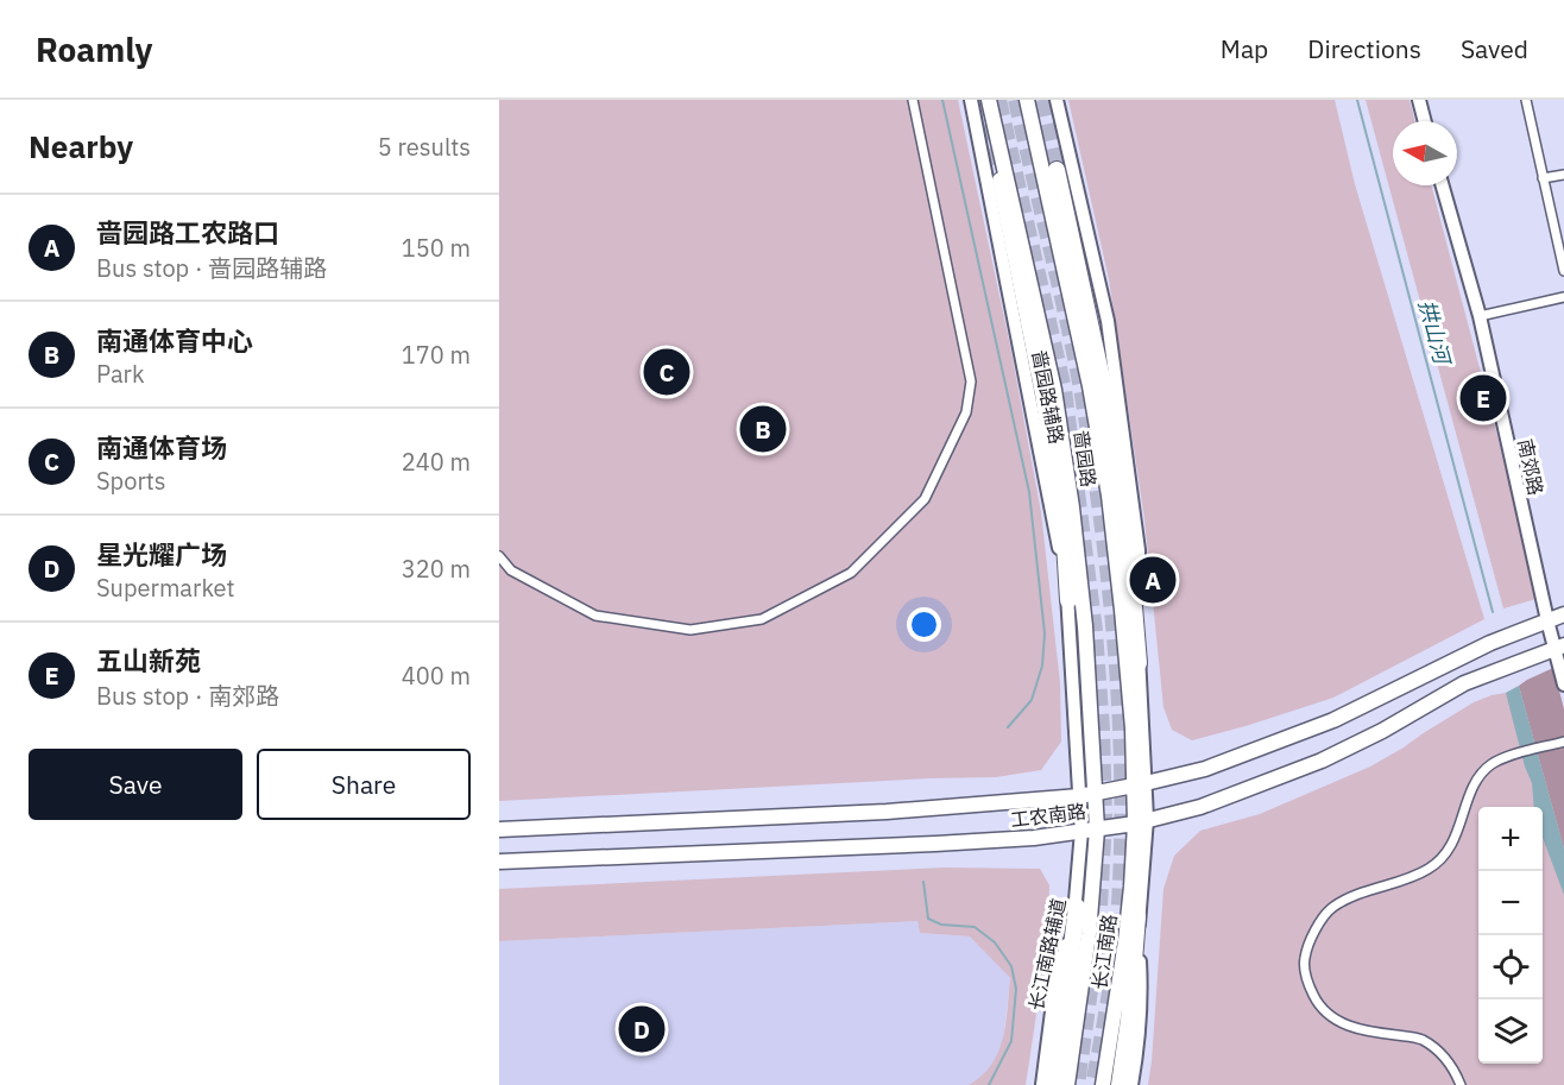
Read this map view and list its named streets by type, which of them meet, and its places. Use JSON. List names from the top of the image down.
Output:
{
  "streets": {
    "main road": ["啬园路", "工农南路", "长江南路"],
    "street": ["啬园路辅路", "南郊路", "长江南路辅道"]
  },
  "crossings": [
    ["啬园路辅路", "啬园路"],
    ["啬园路辅路", "工农南路"],
    ["啬园路", "工农南路"],
    ["啬园路", "长江南路"],
    ["啬园路", "长江南路辅道"],
    ["南郊路", "工农南路"],
    ["工农南路", "长江南路"],
    ["工农南路", "长江南路辅道"],
    ["长江南路", "长江南路辅道"]
  ],
  "water": ["拱山河"],
  "north": "left",
  "page": {
    "header": "Roamly",
    "nav": ["Map", "Directions", "Saved"],
    "heading": ["Nearby", "5 results"],
    "list": [
      {
        "mark": "A",
        "name": "啬园路工农路口",
        "note": "Bus stop · 啬园路辅路",
        "value": "150 m"
      },
      {
        "mark": "B",
        "name": "南通体育中心",
        "note": "Park",
        "value": "170 m"
      },
      {
        "mark": "C",
        "name": "南通体育场",
        "note": "Sports",
        "value": "240 m"
      },
      {
        "mark": "D",
        "name": "星光耀广场",
        "note": "Supermarket",
        "value": "320 m"
      },
      {
        "mark": "E",
        "name": "五山新苑",
        "note": "Bus stop · 南郊路",
        "value": "400 m"
      }
    ],
    "pins": [
      "C",
      "E",
      "B",
      "A",
      "D"
    ],
    "buttons": ["Save", "Share"],
    "map_buttons": ["+", "−"]
  }
}
